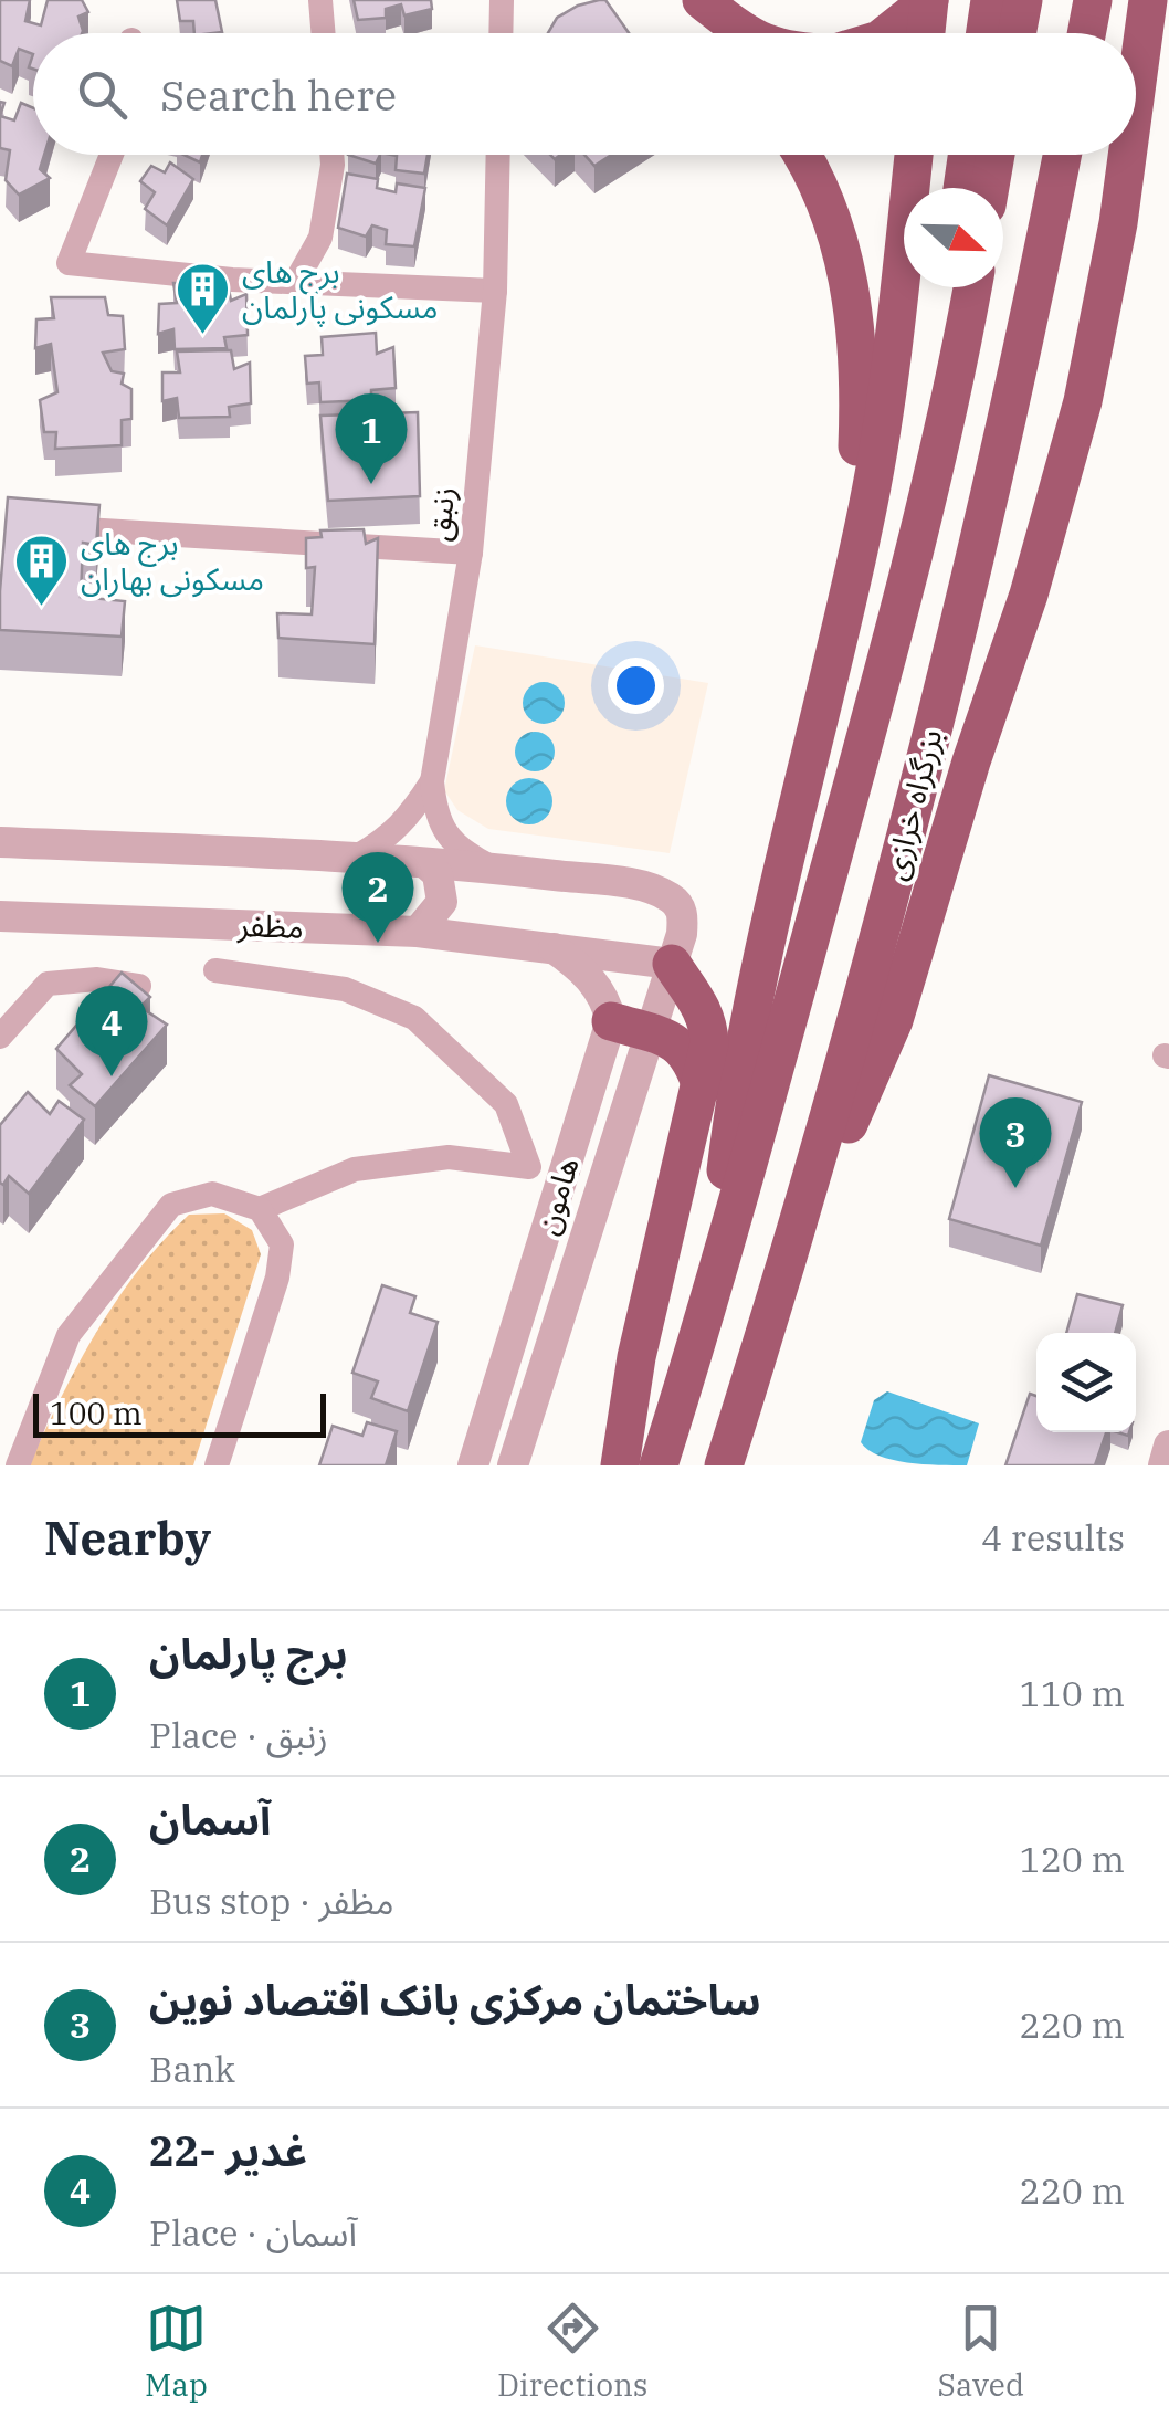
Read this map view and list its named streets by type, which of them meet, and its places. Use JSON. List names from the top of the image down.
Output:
{
  "streets": {
    "highway": ["بزرگراه خرازی"],
    "street": ["زنبق", "مظفر", "هامون"]
  },
  "crossings": [
    ["زنبق", "هامون"],
    ["مظفر", "هامون"]
  ],
  "places": {
    "building": ["برج های مسکونی پارلمان", "برج های مسکونی بهاران"]
  },
  "scale_bar": "100 m",
  "north": "right",
  "page": {
    "search": "Search here",
    "pins": [
      "1",
      "2",
      "4",
      "3"
    ],
    "scale": "100 m",
    "heading": ["Nearby", "4 results"],
    "list": [
      {
        "mark": "1",
        "name": "برج پارلمان",
        "note": "Place · زنبق",
        "value": "110 m"
      },
      {
        "mark": "2",
        "name": "آسمان",
        "note": "Bus stop · مظفر",
        "value": "120 m"
      },
      {
        "mark": "3",
        "name": "ساختمان مرکزی بانک اقتصاد نوین",
        "note": "Bank",
        "value": "220 m"
      },
      {
        "mark": "4",
        "name": "22- غدیر",
        "note": "Place · آسمان",
        "value": "220 m"
      }
    ],
    "nav": ["Map", "Directions", "Saved"]
  }
}
